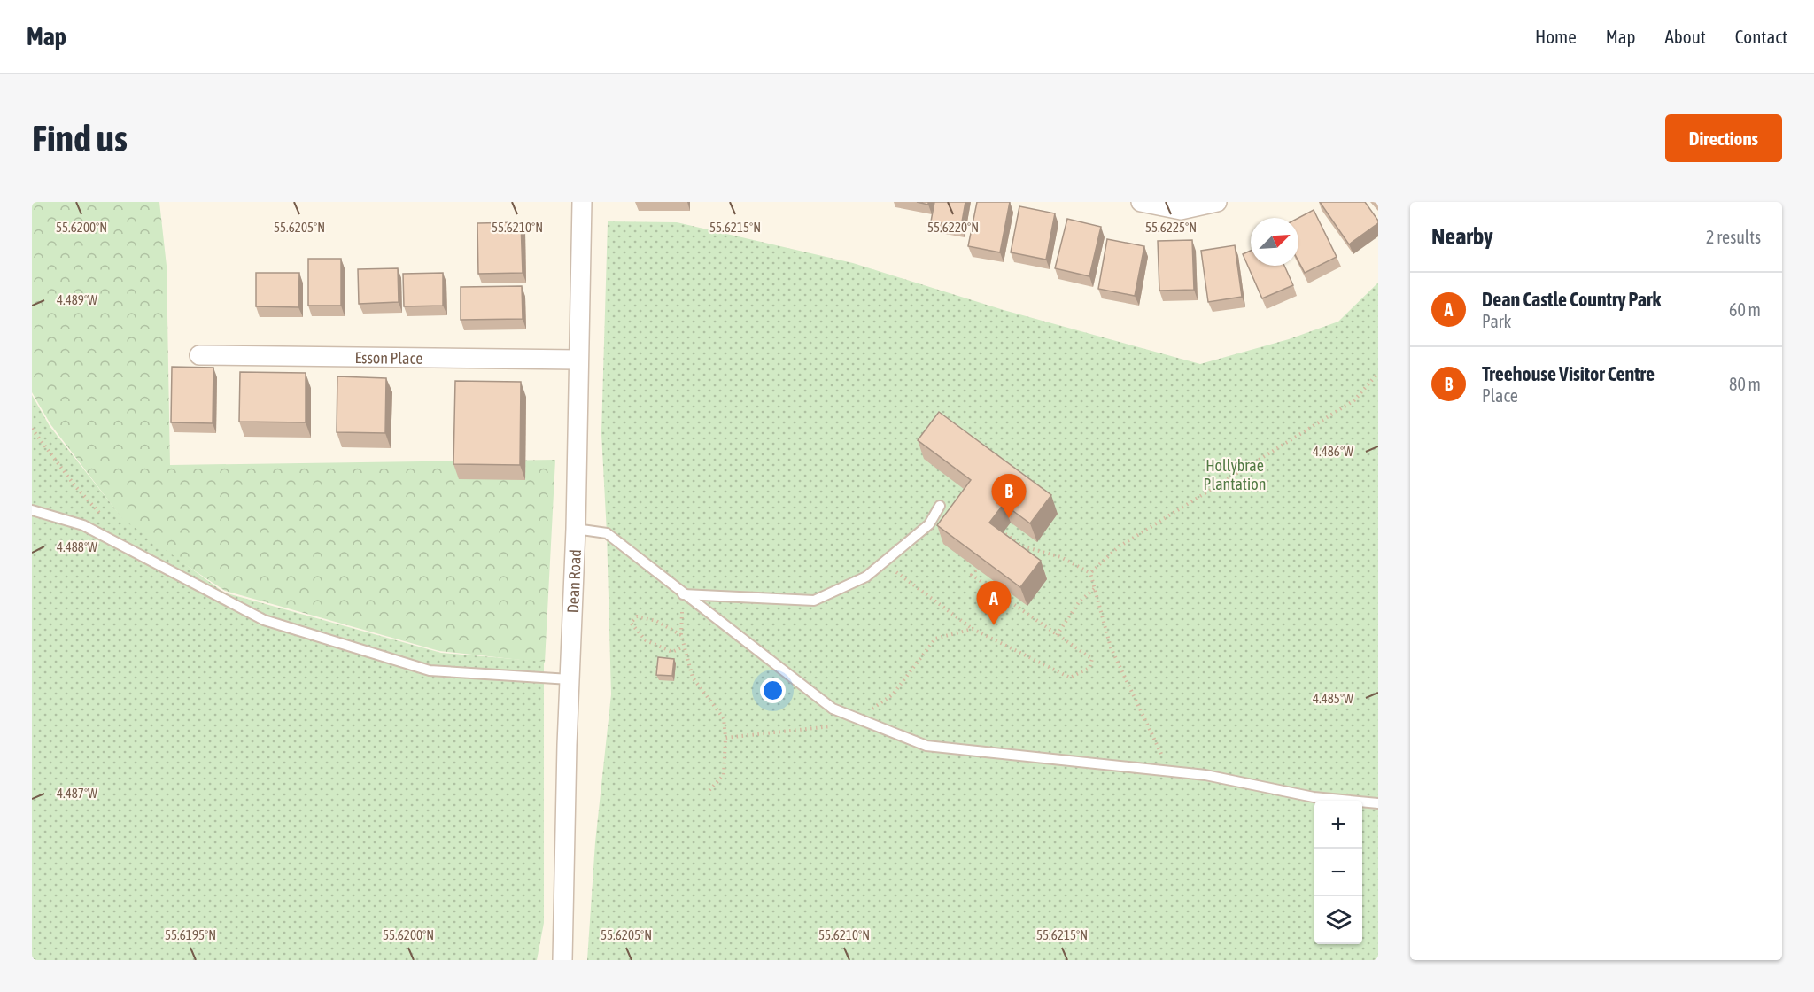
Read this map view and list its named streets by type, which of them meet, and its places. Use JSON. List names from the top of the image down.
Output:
{
  "streets": {
    "street": ["Esson Place", "Dean Road"]
  },
  "crossings": [
    ["Esson Place", "Dean Road"]
  ],
  "parks": ["Hollybrae Plantation"],
  "north": "top right",
  "page": {
    "header": "Map",
    "nav": [
      "Home",
      "Map",
      "About",
      "Contact"
    ],
    "buttons": "Directions",
    "title": "Find us",
    "heading": ["Nearby", "2 results"],
    "list": [
      {
        "mark": "A",
        "name": "Dean Castle Country Park",
        "note": "Park",
        "value": "60 m"
      },
      {
        "mark": "B",
        "name": "Treehouse Visitor Centre",
        "note": "Place",
        "value": "80 m"
      }
    ],
    "pins": ["B", "A"],
    "map_buttons": ["+", "−"]
  },
  "coordinates": [
    "55.6200°N",
    "55.6205°N",
    "55.6210°N",
    "55.6215°N",
    "55.6220°N",
    "55.6225°N",
    "4.489°W",
    "4.486°W",
    "4.488°W",
    "4.485°W",
    "4.487°W",
    "55.6195°N"
  ]
}
